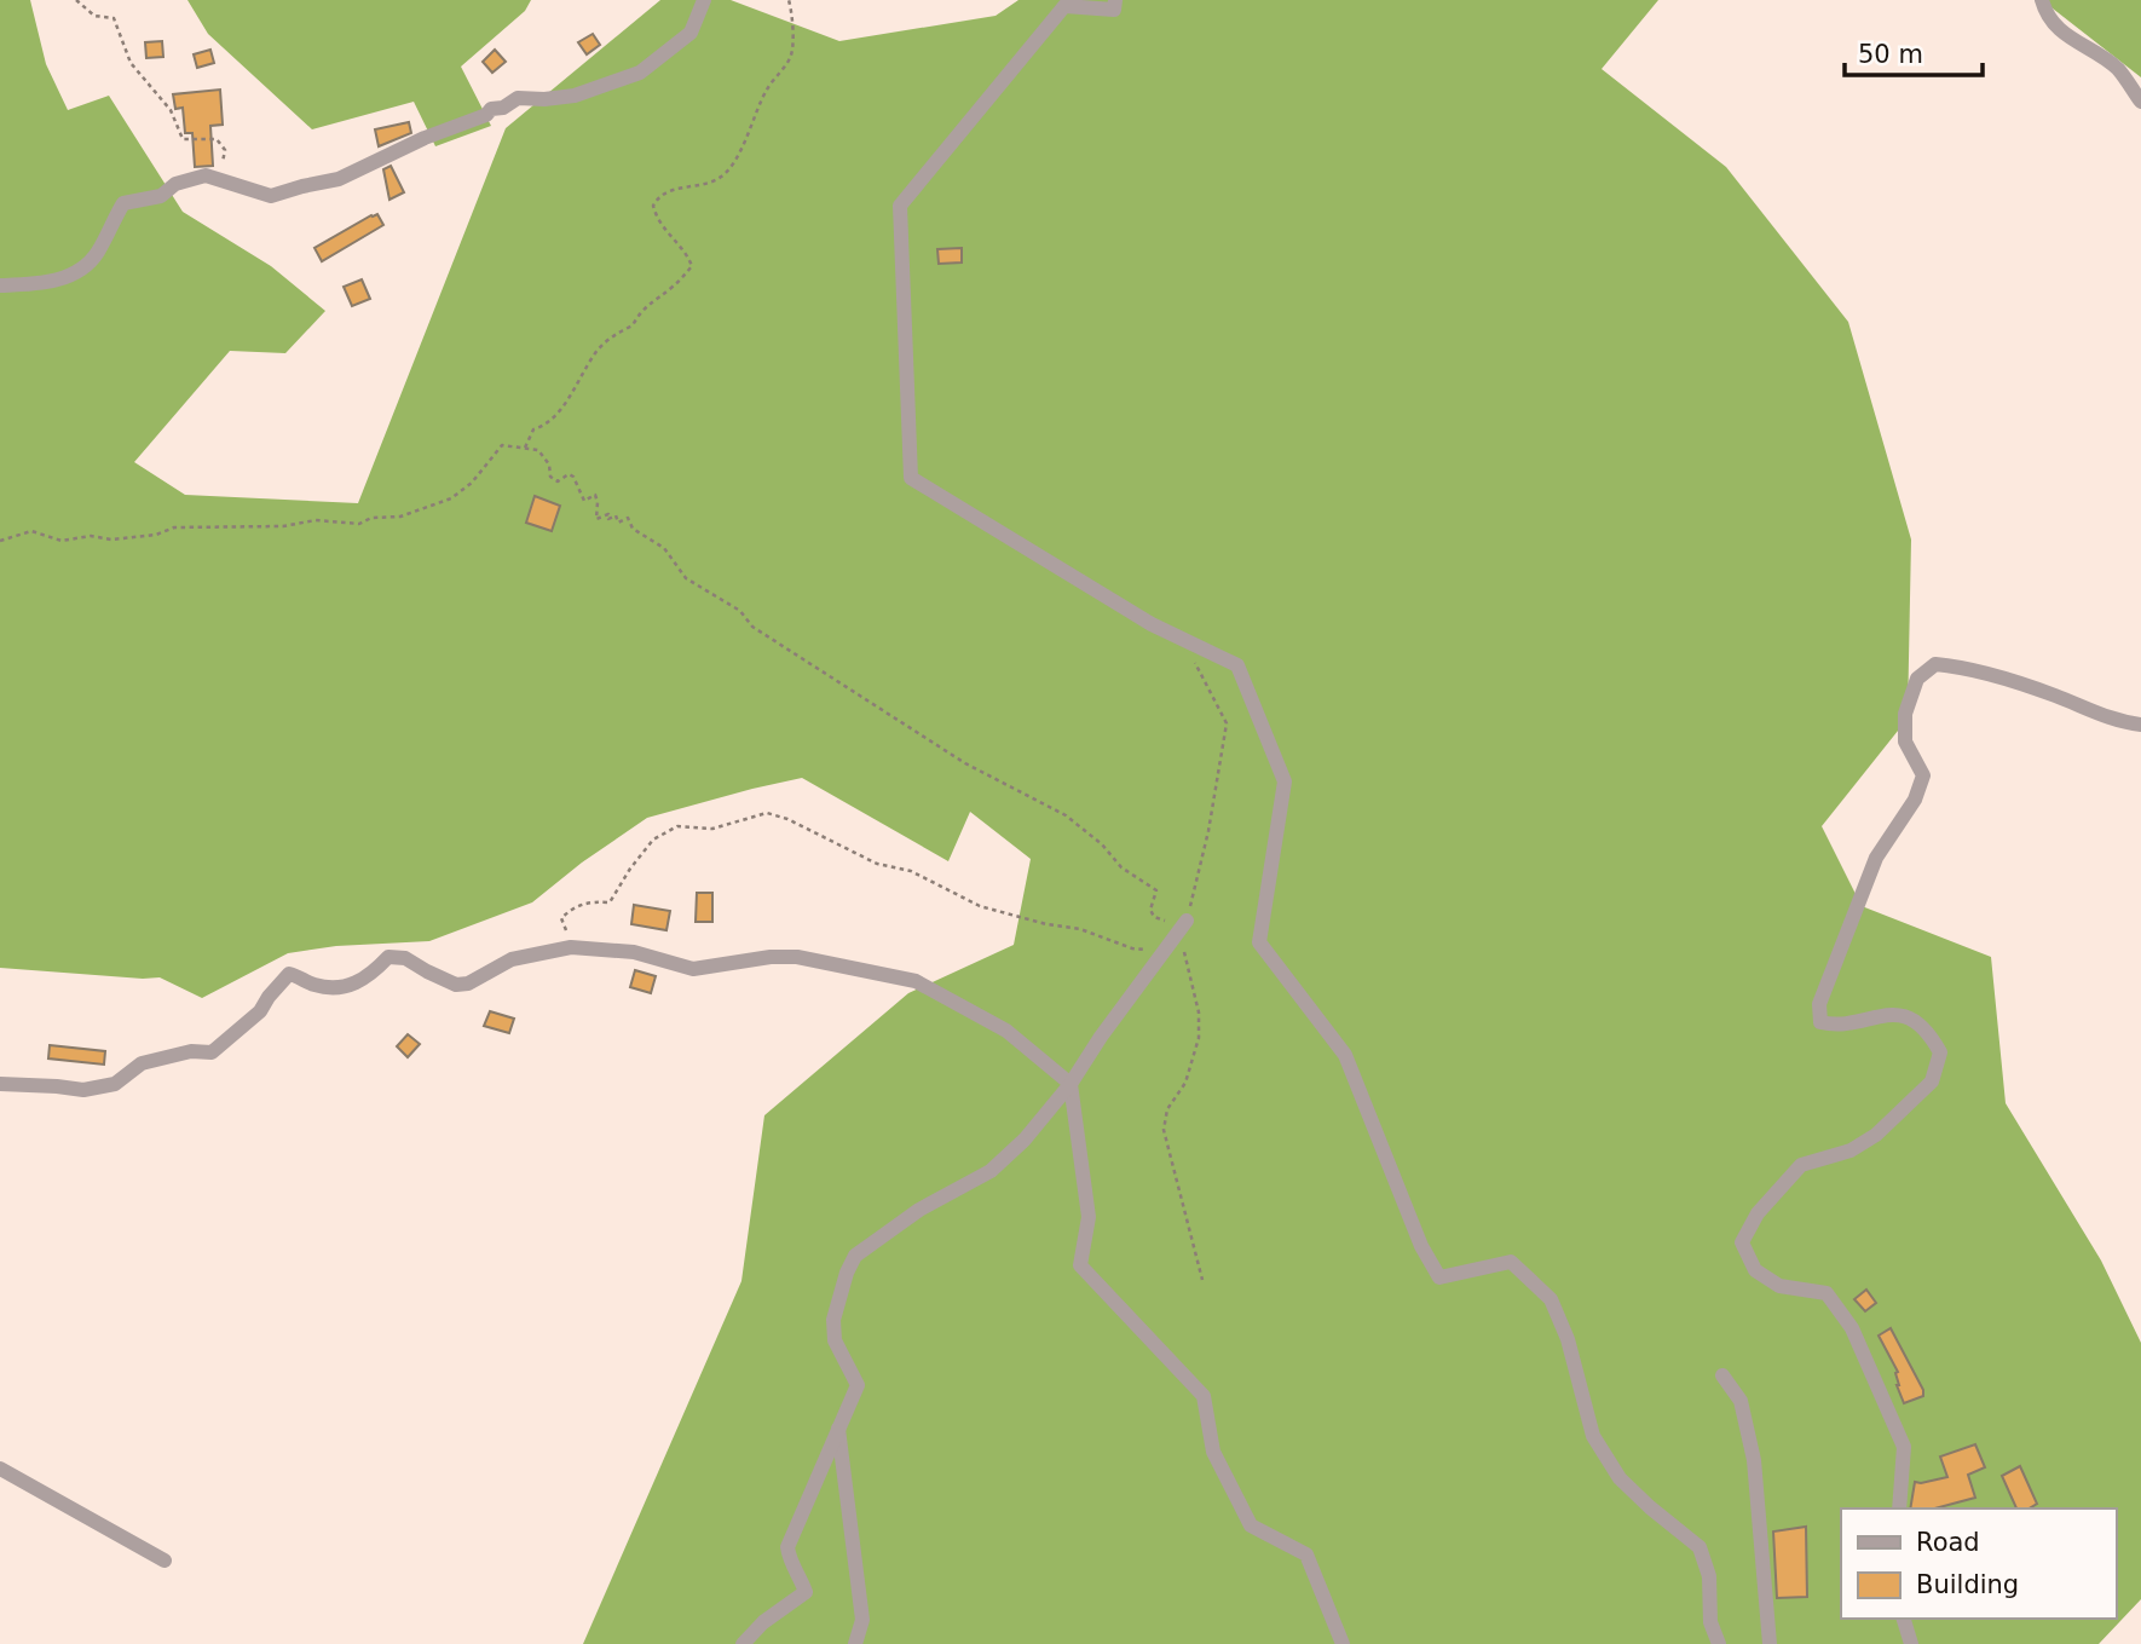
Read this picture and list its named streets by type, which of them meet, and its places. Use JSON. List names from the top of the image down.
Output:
{
  "legend": ["Road", "Building"],
  "scale_bar": "50 m"
}
